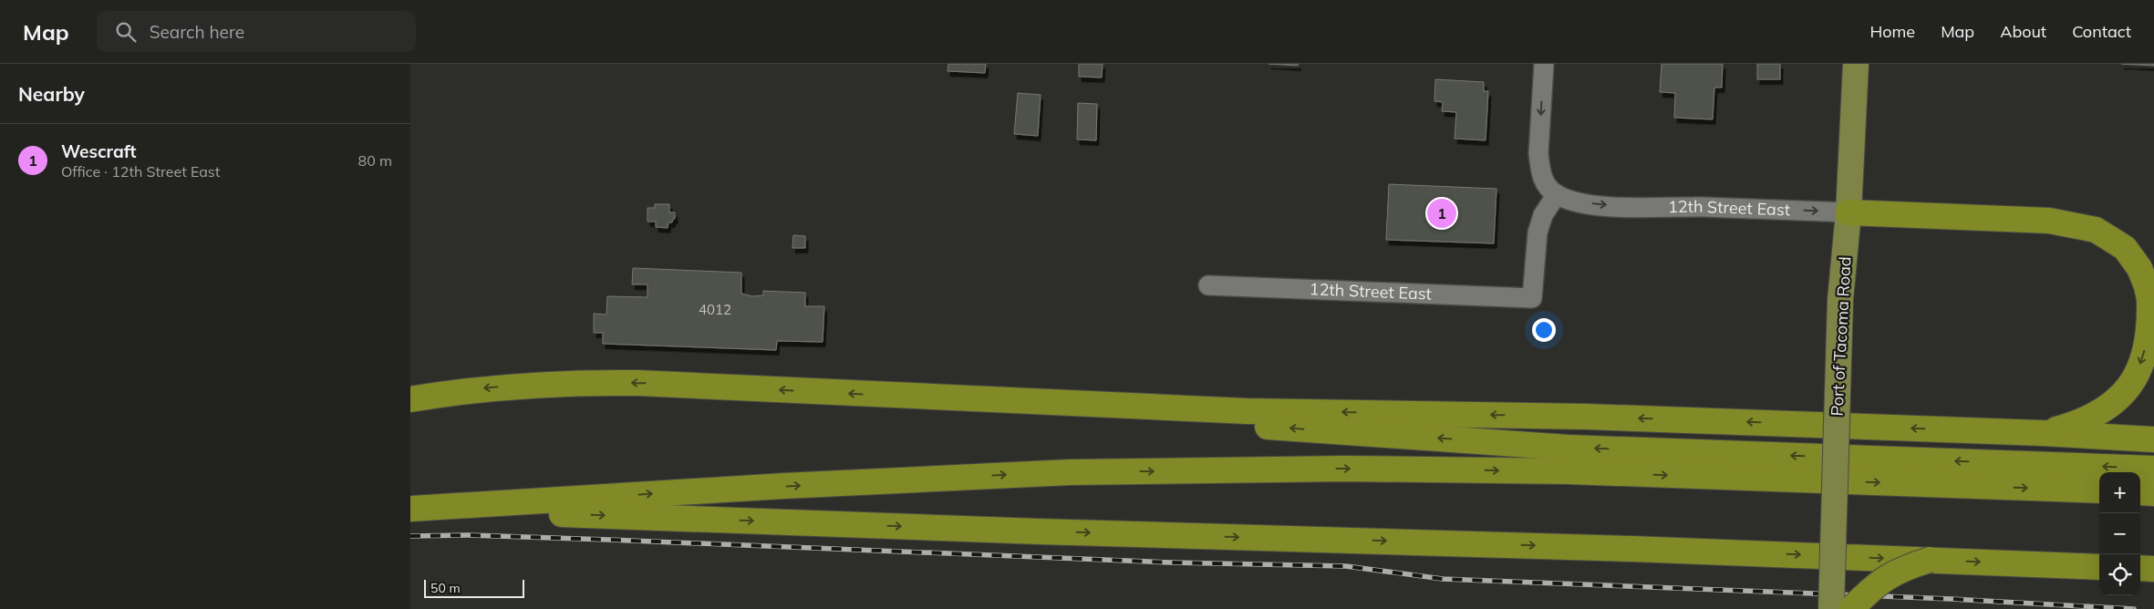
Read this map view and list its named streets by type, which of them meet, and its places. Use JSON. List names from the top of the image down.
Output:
{
  "streets": {
    "main road": ["Port of Tacoma Road"],
    "street": ["12th Street East"]
  },
  "crossings": [
    ["12th Street East", "Port of Tacoma Road"]
  ],
  "one_way": ["12th Street East"],
  "house_numbers": ["4012"],
  "scale_bar": "50 m",
  "page": {
    "header": "Map",
    "search": "Search here",
    "nav": [
      "Home",
      "Map",
      "About",
      "Contact"
    ],
    "heading": "Nearby",
    "list": [
      {
        "mark": "1",
        "name": "Wescraft",
        "note": "Office · 12th Street East",
        "value": "80 m"
      }
    ],
    "pins": "1",
    "map_buttons": ["+", "−"],
    "scale": "50 m"
  }
}
